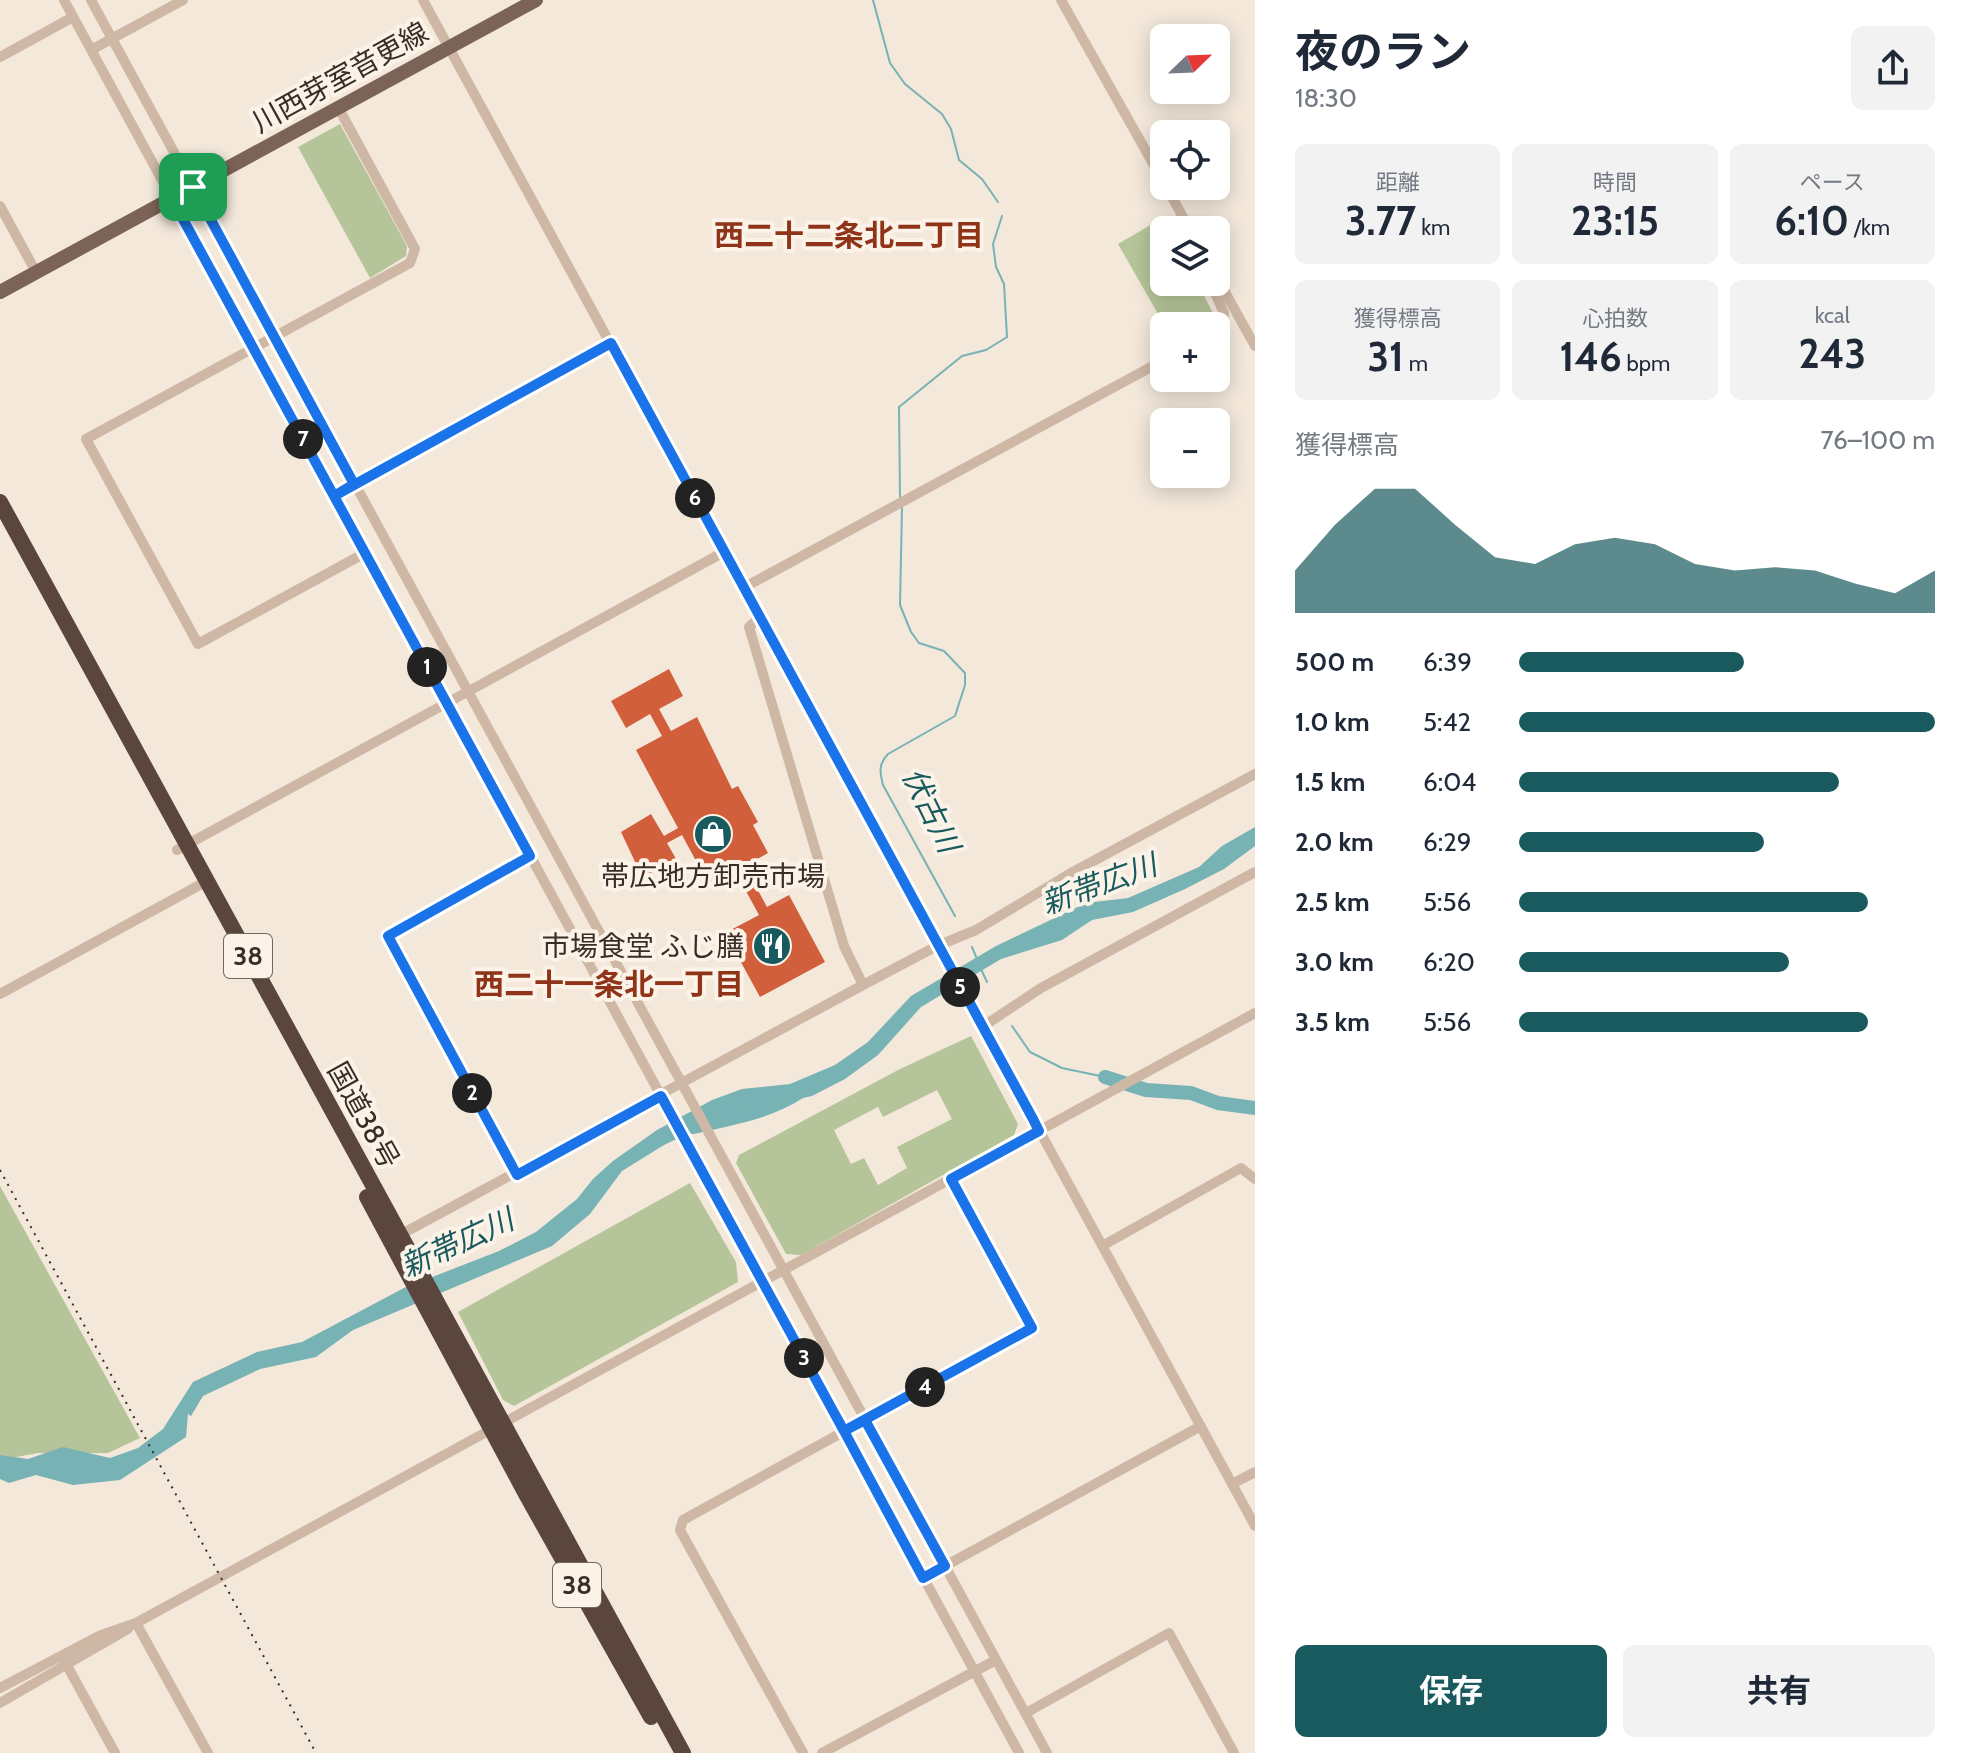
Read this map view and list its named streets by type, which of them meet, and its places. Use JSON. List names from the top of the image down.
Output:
{
  "streets": {
    "highway": ["38", "国道38号"],
    "main road": ["川西芽室音更線"]
  },
  "districts": ["西二十二条北二丁目", "西二十一条北一丁目"],
  "water": ["伏古川", "新帯広川"],
  "places": {
    "shop": ["帯広地方卸売市場"],
    "restaurant": ["市場食堂 ふじ膳"]
  },
  "north": "top right",
  "page": {
    "heading": ["夜のラン", "18:30"],
    "map_buttons": ["+", "−"],
    "stats": [
      ["距離", "3.77 km"],
      ["時間", "23:15"],
      ["ペース", "6:10 /km"],
      ["獲得標高", "31 m"],
      ["心拍数", "146 bpm"],
      ["kcal", "243"]
    ],
    "chart": ["獲得標高", "76–100 m"],
    "pins": [
      "7",
      "6",
      "1",
      "5",
      "2",
      "3",
      "4"
    ],
    "list": [
      {
        "name": "500 m",
        "note": "6:39"
      },
      {
        "name": "1.0 km",
        "note": "5:42"
      },
      {
        "name": "1.5 km",
        "note": "6:04"
      },
      {
        "name": "2.0 km",
        "note": "6:29"
      },
      {
        "name": "2.5 km",
        "note": "5:56"
      },
      {
        "name": "3.0 km",
        "note": "6:20"
      },
      {
        "name": "3.5 km",
        "note": "5:56"
      }
    ],
    "buttons": ["保存", "共有"]
  }
}
